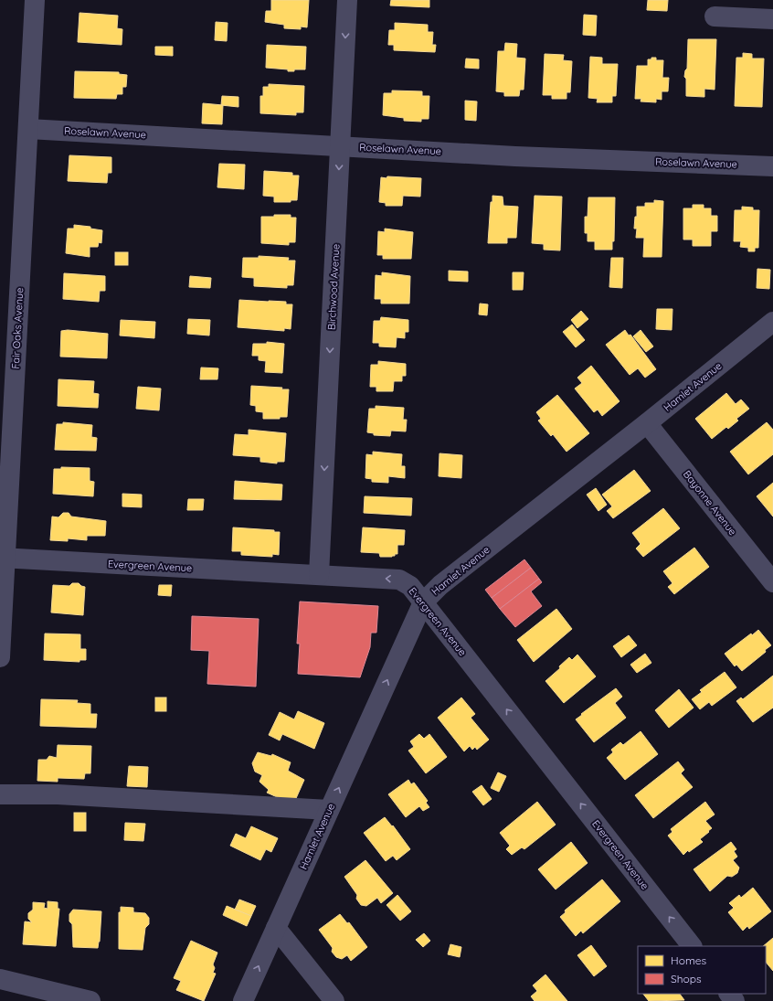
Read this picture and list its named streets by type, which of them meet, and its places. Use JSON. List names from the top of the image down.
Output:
{
  "streets": {
    "street": [
      "Roselawn Avenue",
      "Birchwood Avenue",
      "Fair Oaks Avenue",
      "Hamlet Avenue",
      "Bayonne Avenue",
      "Evergreen Avenue"
    ]
  },
  "crossings": [
    ["Roselawn Avenue", "Birchwood Avenue"],
    ["Roselawn Avenue", "Fair Oaks Avenue"],
    ["Birchwood Avenue", "Evergreen Avenue"],
    ["Fair Oaks Avenue", "Evergreen Avenue"],
    ["Hamlet Avenue", "Bayonne Avenue"],
    ["Hamlet Avenue", "Evergreen Avenue"]
  ],
  "one_way": ["Birchwood Avenue", "Evergreen Avenue"],
  "legend": ["Homes", "Shops"]
}
